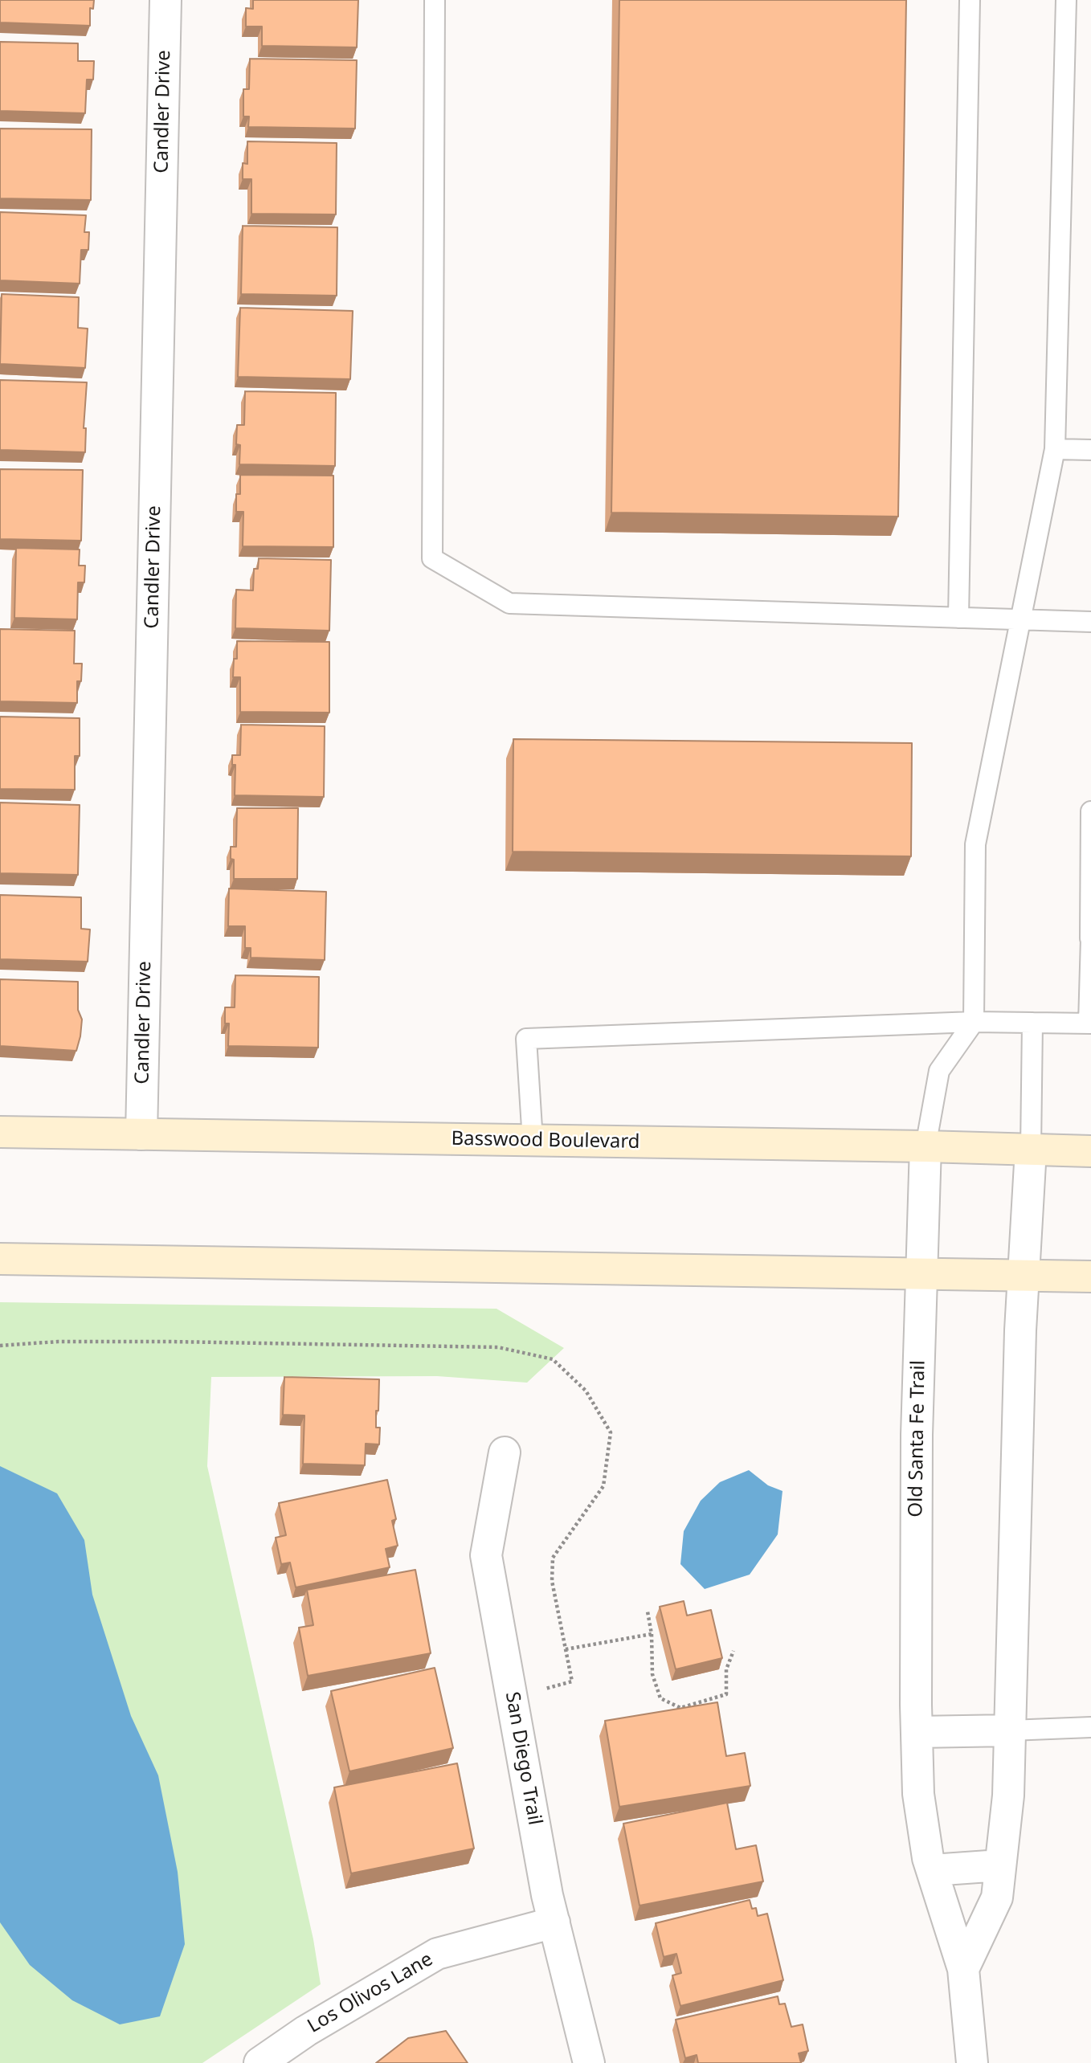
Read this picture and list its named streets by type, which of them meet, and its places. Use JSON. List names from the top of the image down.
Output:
{
  "streets": {
    "main road": ["Basswood Boulevard"],
    "street": [
      "Candler Drive",
      "Old Santa Fe Trail",
      "San Diego Trail",
      "Los Olivos Lane"
    ]
  },
  "crossings": [
    ["Candler Drive", "Basswood Boulevard"],
    ["Basswood Boulevard", "Old Santa Fe Trail"],
    ["San Diego Trail", "Los Olivos Lane"]
  ]
}
